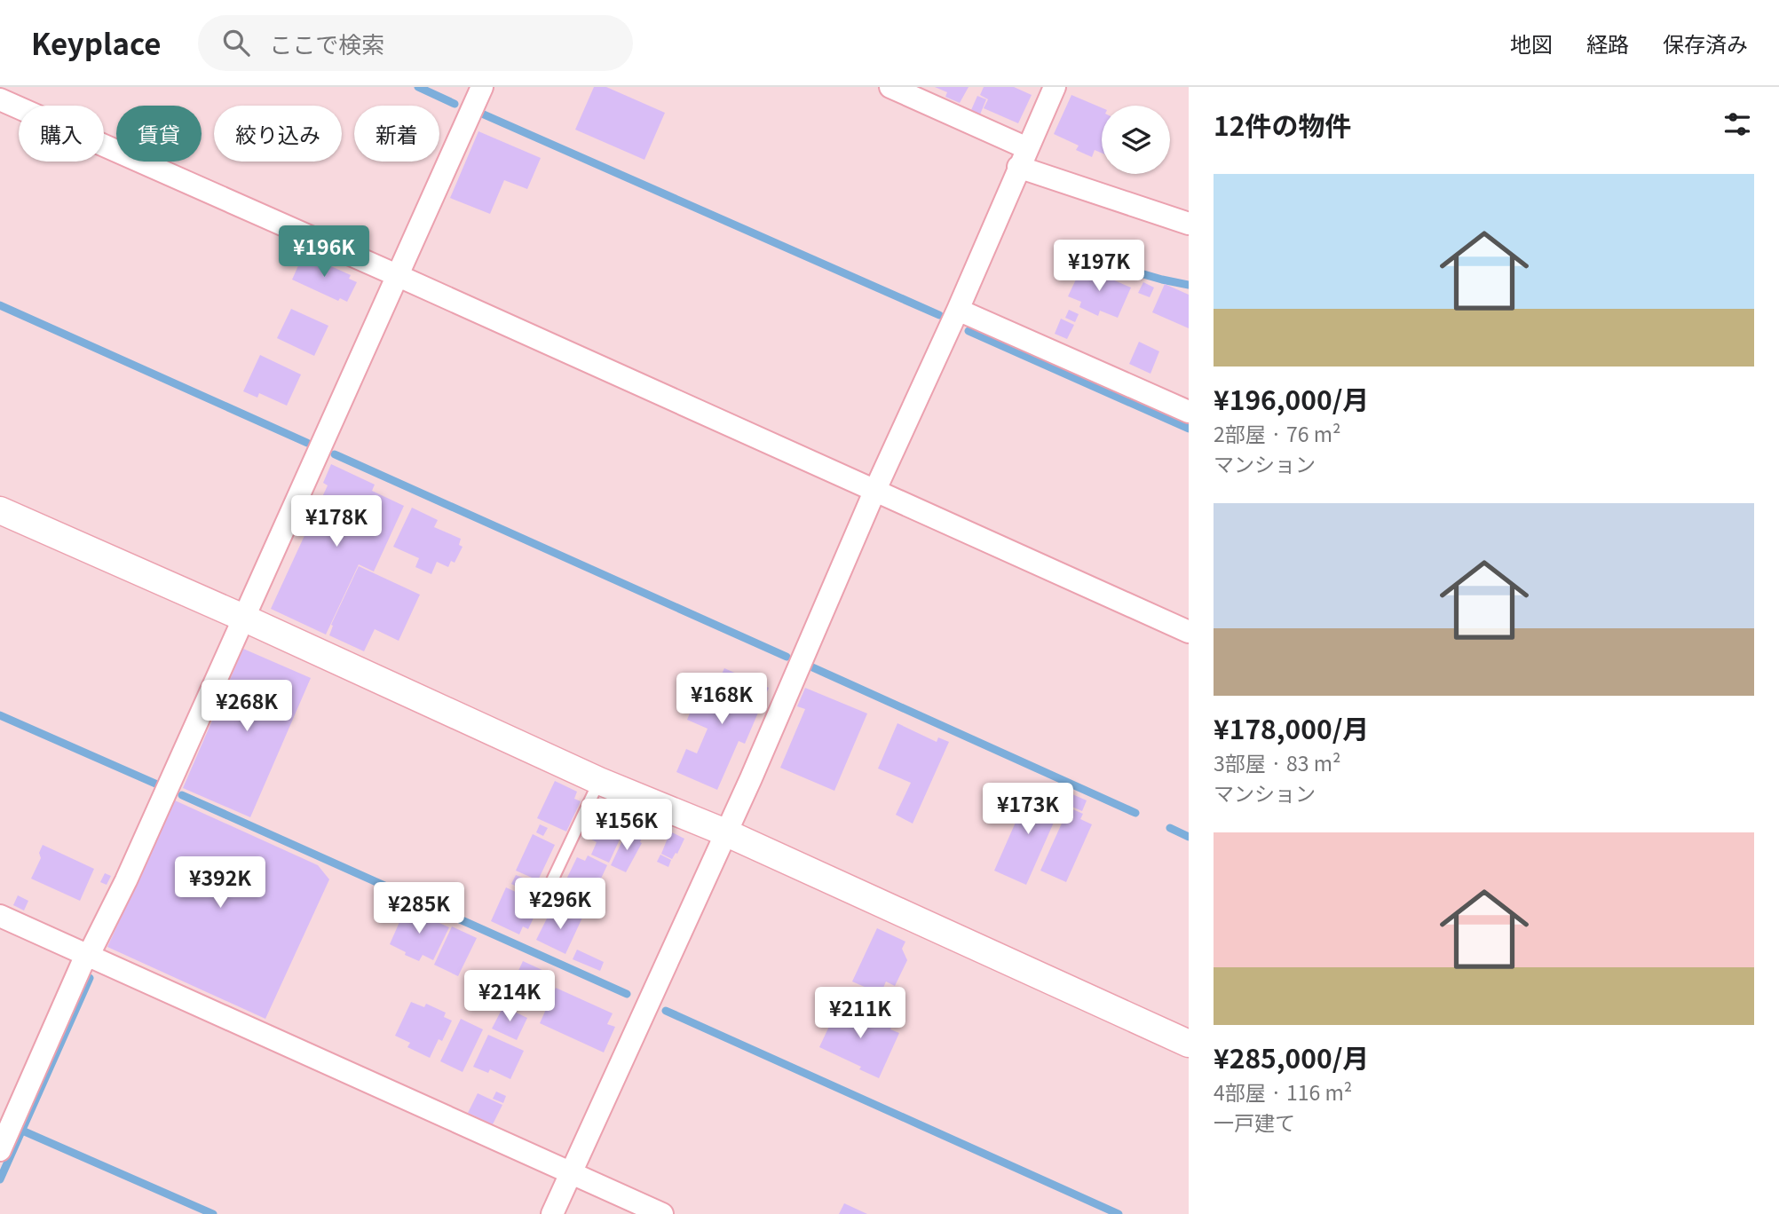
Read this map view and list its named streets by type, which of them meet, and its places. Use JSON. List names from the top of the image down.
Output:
{
  "page": {
    "header": "Keyplace",
    "search": "ここで検索",
    "nav": ["地図", "経路", "保存済み"],
    "heading": "12件の物件",
    "chip": [
      "購入",
      "賃貸",
      "絞り込み",
      "新着"
    ],
    "list": [
      {
        "name": "¥196,000/月",
        "note": "2部屋 · 76 m² · マンション"
      },
      {
        "name": "¥178,000/月",
        "note": "3部屋 · 83 m² · マンション"
      },
      {
        "name": "¥285,000/月",
        "note": "4部屋 · 116 m² · 一戸建て"
      }
    ],
    "price": [
      "¥196K",
      "¥197K",
      "¥178K",
      "¥168K",
      "¥268K",
      "¥173K",
      "¥156K",
      "¥392K",
      "¥296K",
      "¥285K",
      "¥214K",
      "¥211K"
    ]
  }
}
